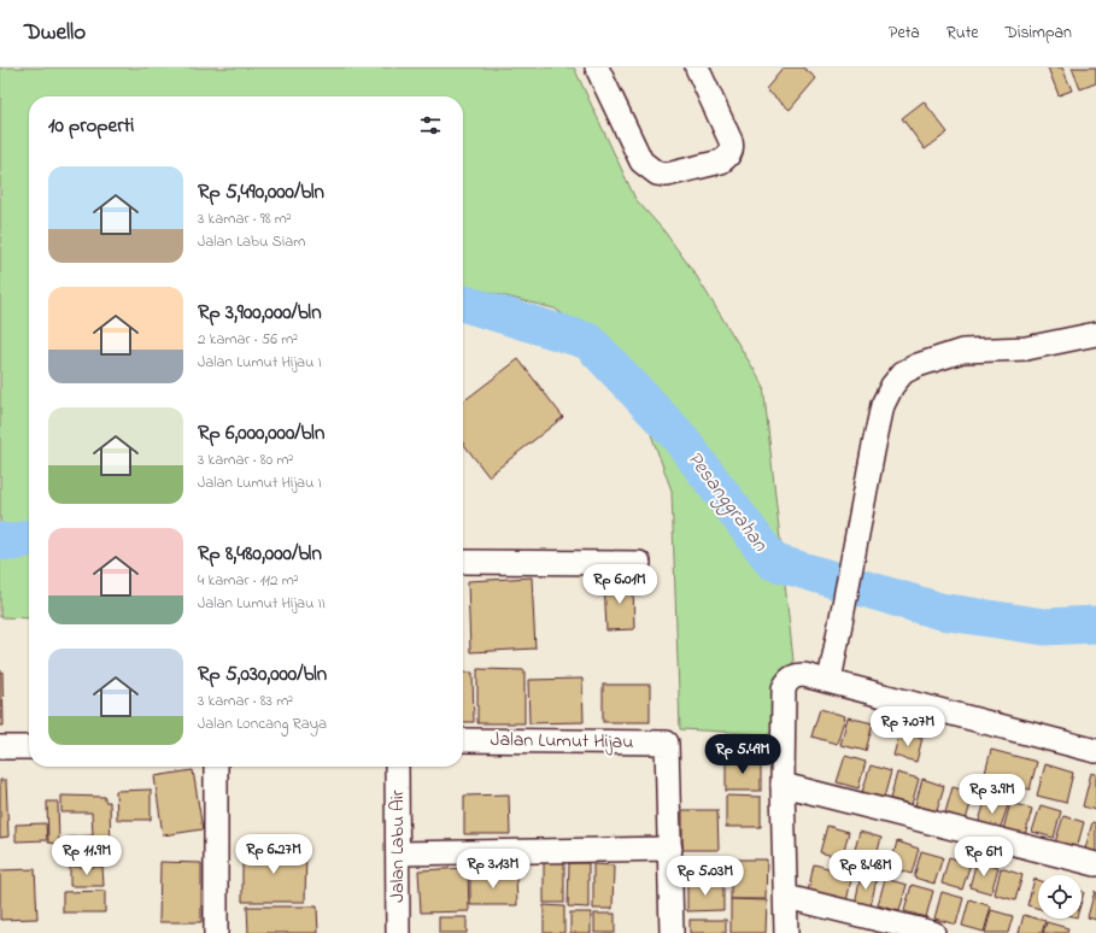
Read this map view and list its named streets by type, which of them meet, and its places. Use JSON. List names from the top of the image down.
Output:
{
  "streets": {
    "street": ["Jalan Lumut Hijau", "Jalan Labu Air"]
  },
  "water": ["Pesanggrahan"],
  "page": {
    "header": "Dwello",
    "nav": ["Peta", "Rute", "Disimpan"],
    "heading": "10 properti",
    "list": [
      {
        "name": "Rp 5,490,000/bln",
        "note": "3 kamar · 98 m² · Jalan Labu Siam"
      },
      {
        "name": "Rp 3,900,000/bln",
        "note": "2 kamar · 56 m² · Jalan Lumut Hijau I"
      },
      {
        "name": "Rp 6,000,000/bln",
        "note": "3 kamar · 80 m² · Jalan Lumut Hijau I"
      },
      {
        "name": "Rp 8,480,000/bln",
        "note": "4 kamar · 112 m² · Jalan Lumut Hijau II"
      },
      {
        "name": "Rp 5,030,000/bln",
        "note": "3 kamar · 83 m² · Jalan Loncang Raya"
      }
    ],
    "price": [
      "Rp 6.01M",
      "Rp 7.07M",
      "Rp 5.49M",
      "Rp 3.9M",
      "Rp 6.27M",
      "Rp 11.9M",
      "Rp 6M",
      "Rp 3.13M",
      "Rp 8.48M",
      "Rp 5.03M"
    ]
  }
}
